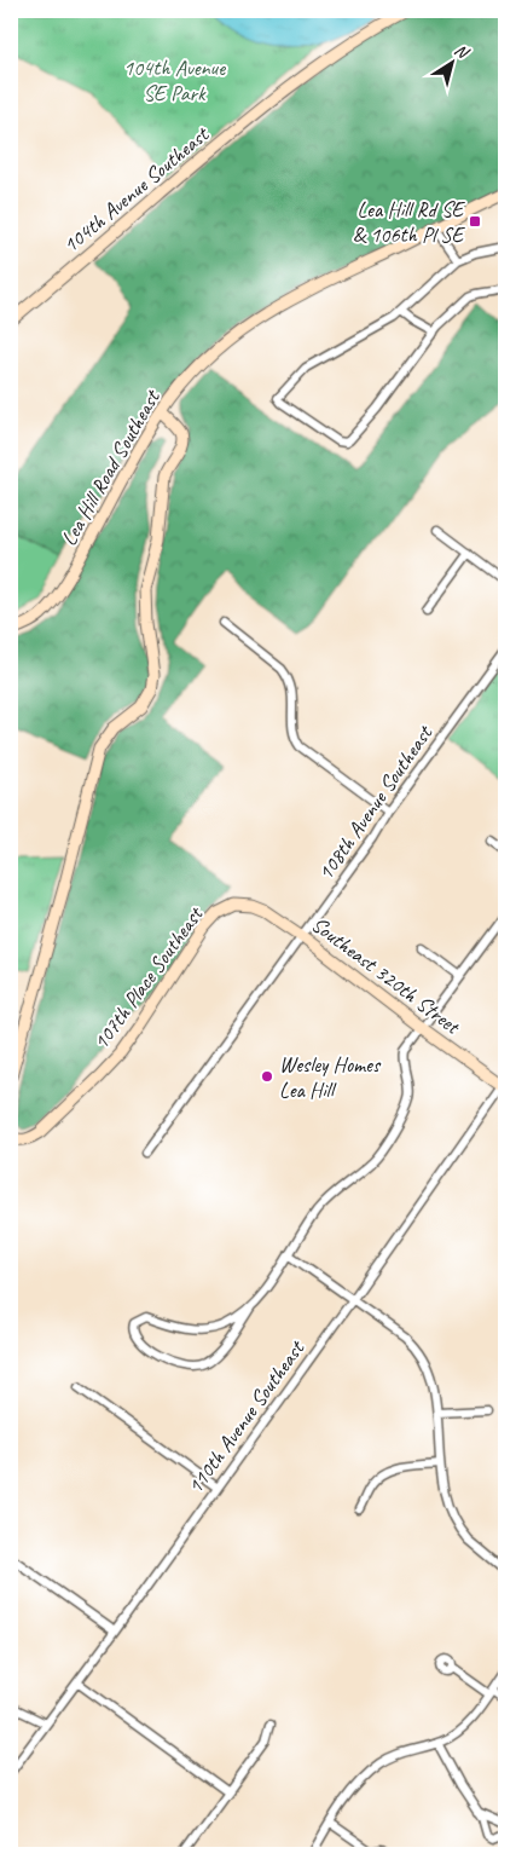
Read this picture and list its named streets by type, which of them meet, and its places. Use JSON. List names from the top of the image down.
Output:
{
  "streets": {
    "street": [
      "104th Avenue Southeast",
      "Lea Hill Road Southeast",
      "108th Avenue Southeast",
      "Southeast 320th Street",
      "107th Place Southeast",
      "110th Avenue Southeast"
    ]
  },
  "crossings": [
    ["108th Avenue Southeast", "Southeast 320th Street"],
    ["Southeast 320th Street", "107th Place Southeast"],
    ["Southeast 320th Street", "110th Avenue Southeast"]
  ],
  "parks": ["104th Avenue SE Park"],
  "places": {
    "transit": ["Lea Hill Rd SE & 106th Pl SE"],
    "other": ["Wesley Homes Lea Hill"]
  },
  "north": "top right"
}
